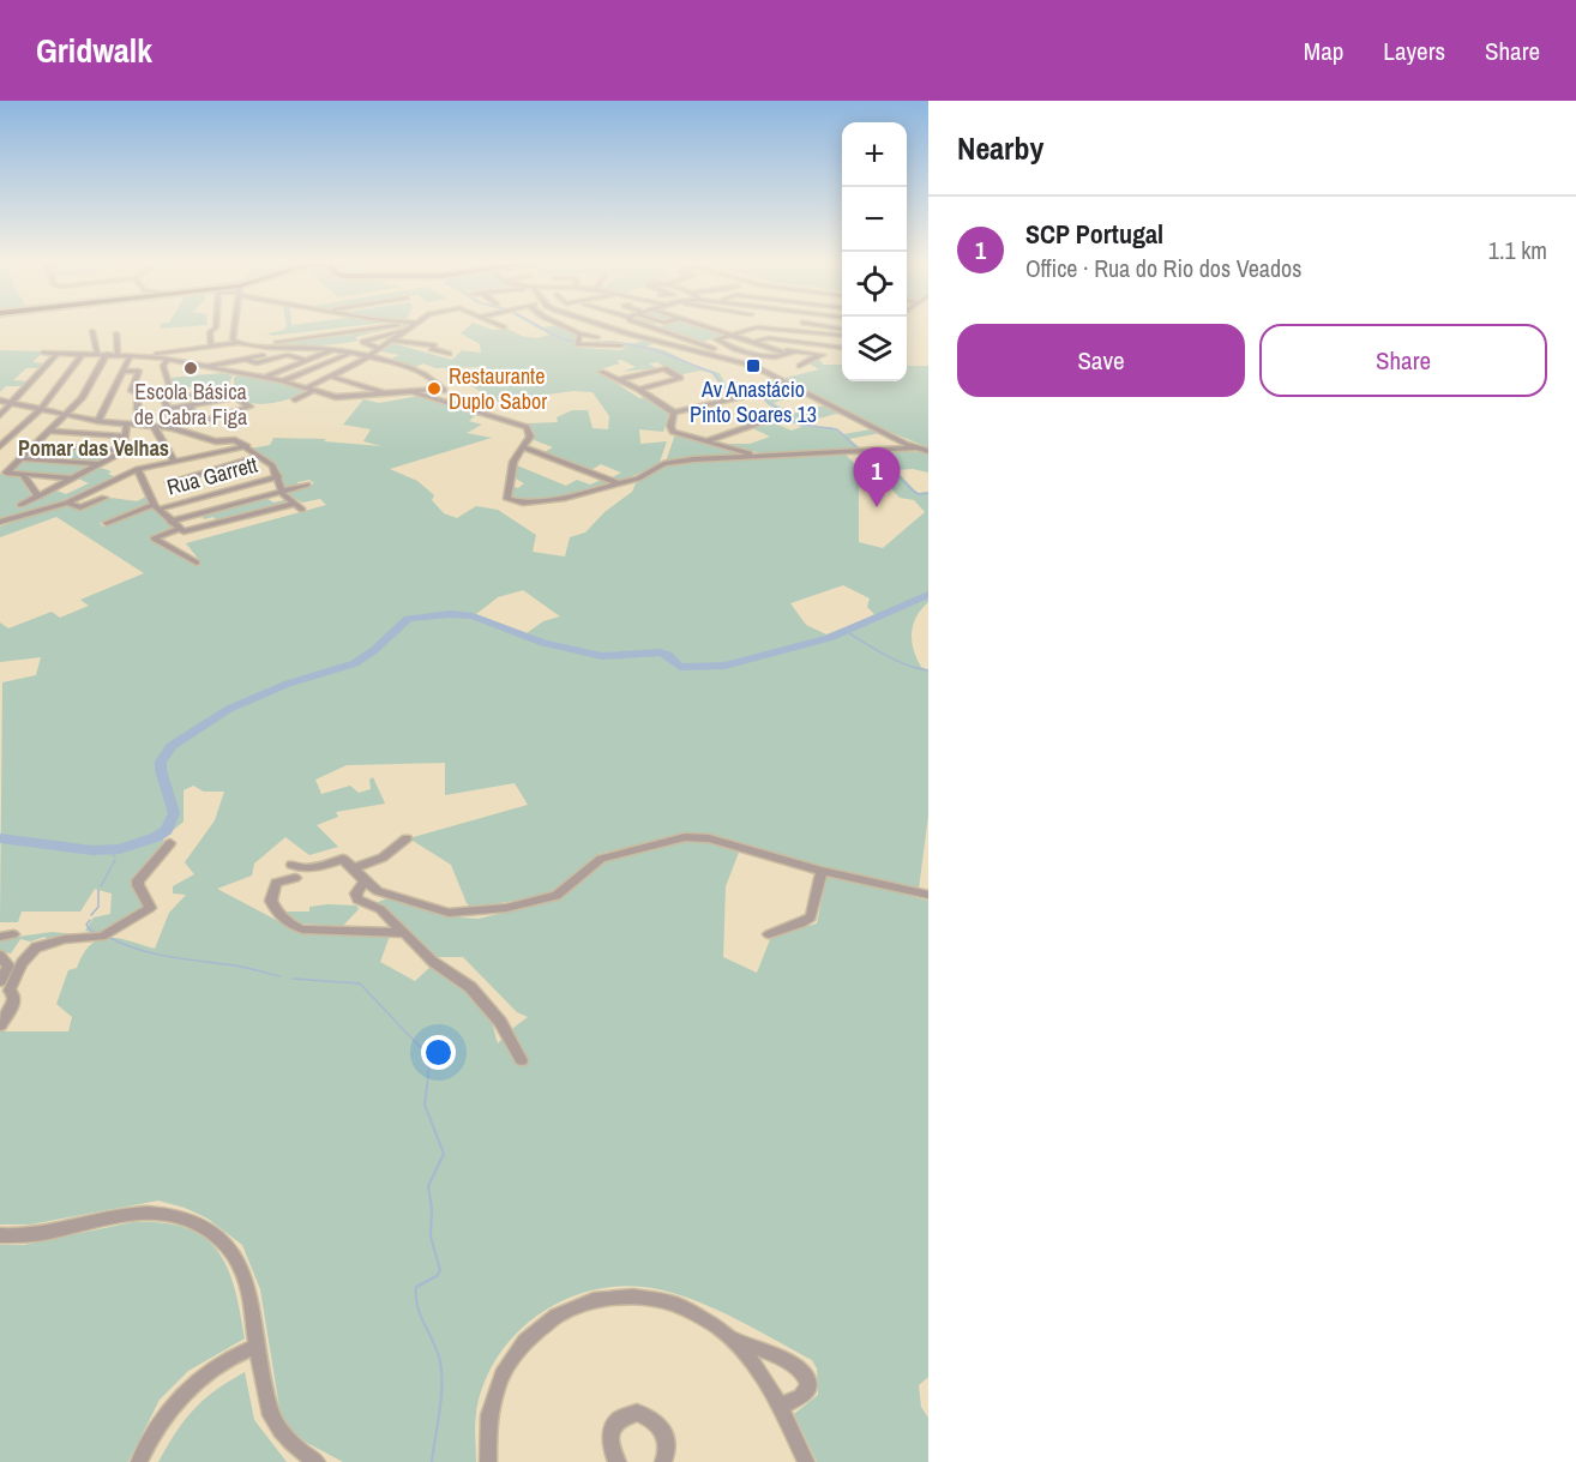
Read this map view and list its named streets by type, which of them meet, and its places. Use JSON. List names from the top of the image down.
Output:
{
  "streets": {
    "street": ["Rua Garrett"]
  },
  "districts": ["Pomar das Velhas"],
  "places": {
    "transit": ["Av Anastácio Pinto Soares 13"],
    "other": ["Escola Básica de Cabra Figa", "Restaurante Duplo Sabor"]
  },
  "page": {
    "header": "Gridwalk",
    "nav": ["Map", "Layers", "Share"],
    "heading": "Nearby",
    "map_buttons": ["+", "−"],
    "list": [
      {
        "mark": "1",
        "name": "SCP Portugal",
        "note": "Office · Rua do Rio dos Veados",
        "value": "1.1 km"
      }
    ],
    "buttons": ["Save", "Share"],
    "pins": "1"
  }
}
